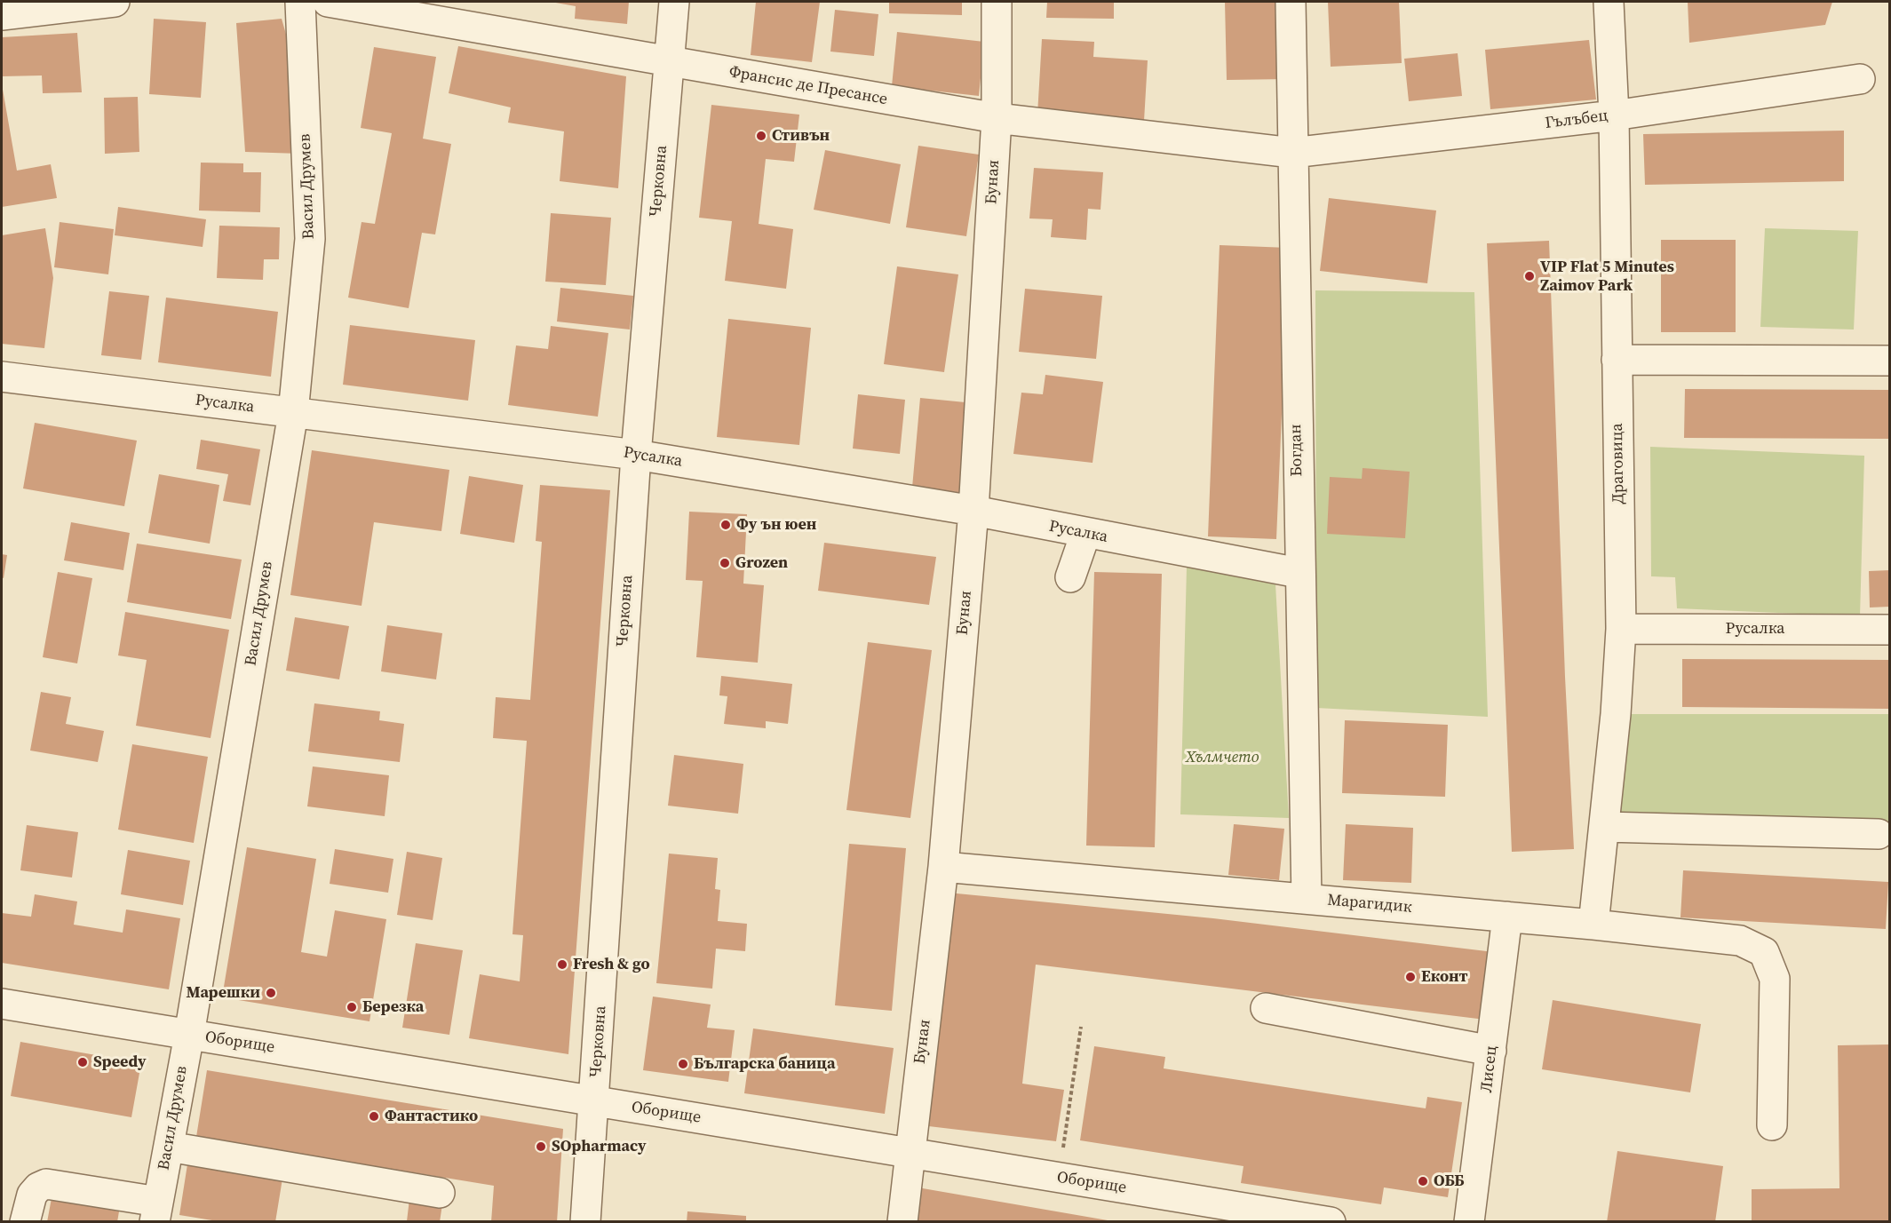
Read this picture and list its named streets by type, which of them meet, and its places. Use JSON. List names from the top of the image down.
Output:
{
  "streets": {
    "street": [
      "Франсис де Пресансе",
      "Гълъбец",
      "Черковна",
      "Буная",
      "Васил Друмев",
      "Русалка",
      "Богдан",
      "Драговица",
      "Марагидик",
      "Оборище",
      "Лисец"
    ]
  },
  "crossings": [
    ["Франсис де Пресансе", "Гълъбец"],
    ["Франсис де Пресансе", "Черковна"],
    ["Франсис де Пресансе", "Буная"],
    ["Франсис де Пресансе", "Богдан"],
    ["Гълъбец", "Богдан"],
    ["Гълъбец", "Драговица"],
    ["Черковна", "Русалка"],
    ["Черковна", "Оборище"],
    ["Буная", "Русалка"],
    ["Буная", "Марагидик"],
    ["Буная", "Оборище"],
    ["Васил Друмев", "Русалка"],
    ["Васил Друмев", "Оборище"],
    ["Русалка", "Богдан"],
    ["Русалка", "Драговица"],
    ["Богдан", "Марагидик"],
    ["Драговица", "Марагидик"],
    ["Марагидик", "Лисец"]
  ],
  "parks": ["Хълмчето"],
  "places": [
    "Стивън",
    "VIP Flat 5 Minutes Zaimov Park",
    "Фу ън юен",
    "Grozen",
    "Fresh & go",
    "Еконт",
    "Марешки",
    "Березка",
    "Speedy",
    "Българска баница",
    "Фантастико",
    "SOpharmacy",
    "ОББ"
  ]
}
